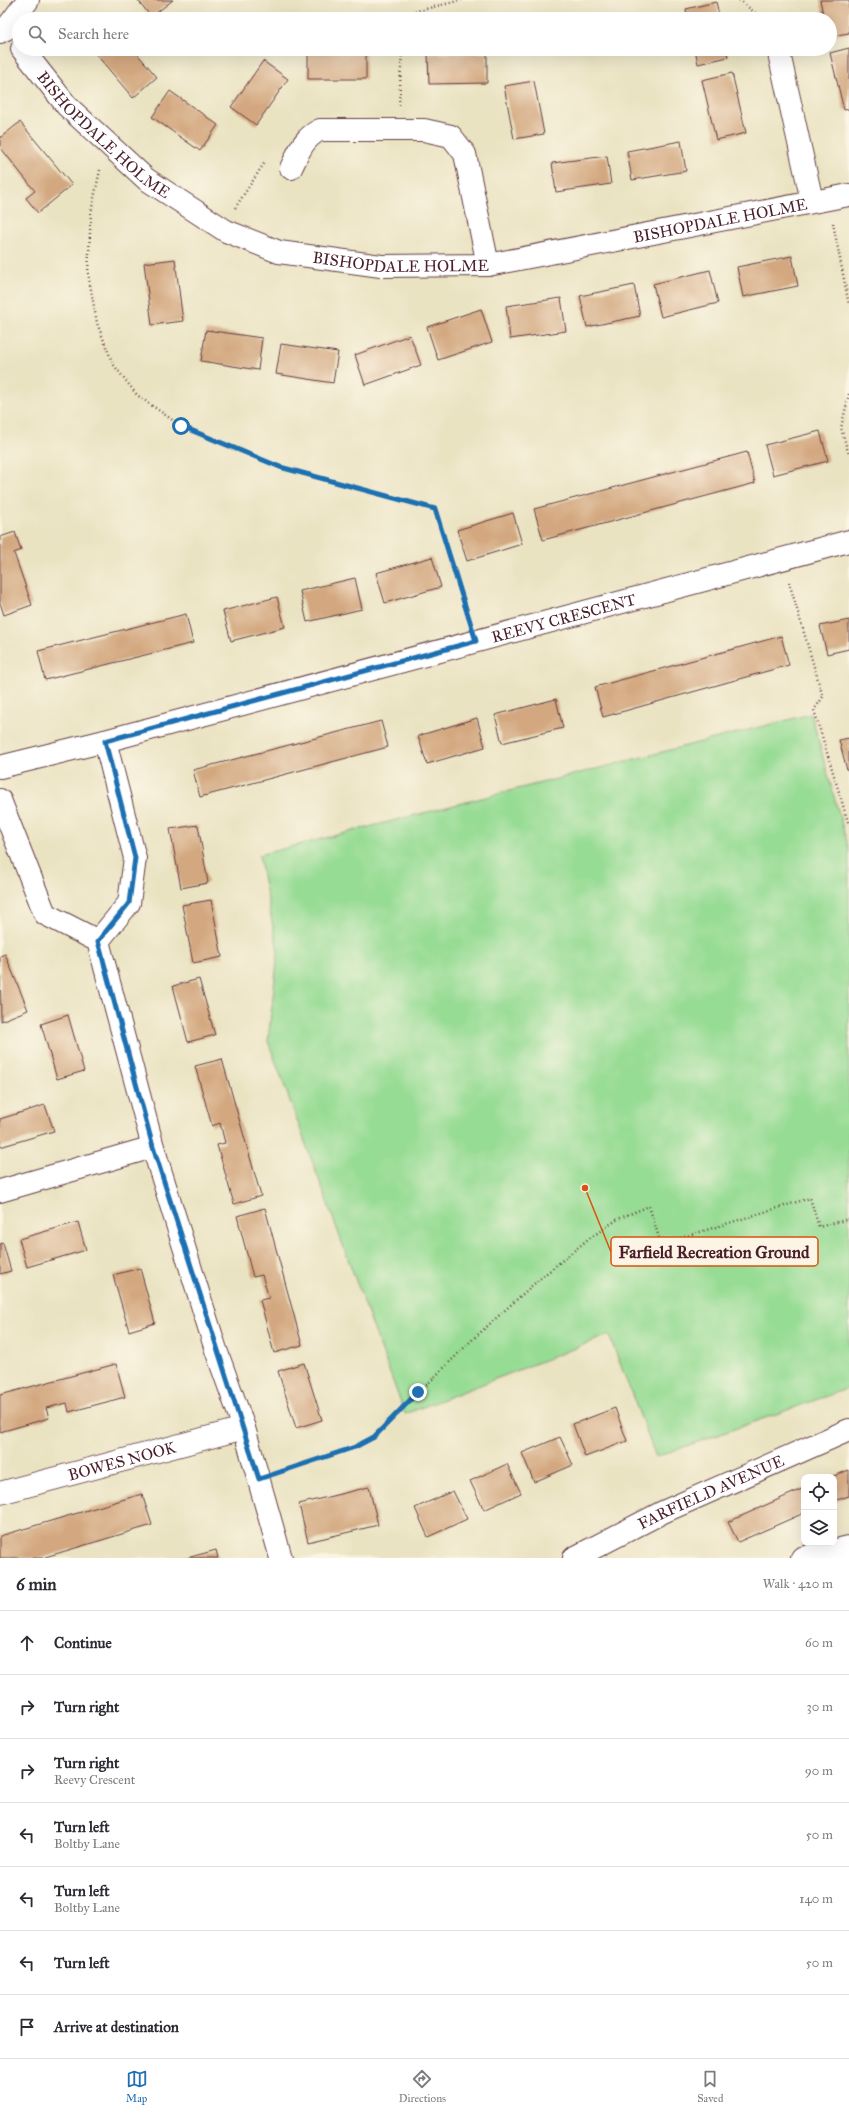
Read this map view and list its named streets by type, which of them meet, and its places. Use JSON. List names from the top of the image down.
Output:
{
  "streets": {
    "street": [
      "BISHOPDALE HOLME",
      "REEVY CRESCENT",
      "BOWES NOOK",
      "FARFIELD AVENUE"
    ]
  },
  "places": ["Farfield Recreation Ground"],
  "page": {
    "search": "Search here",
    "heading": ["6 min", "Walk · 420 m"],
    "list": [
      ["Continue", "60 m"],
      ["Turn right", "30 m"],
      ["Turn right", "Reevy Crescent", "90 m"],
      ["Turn left", "Boltby Lane", "50 m"],
      ["Turn left", "Boltby Lane", "140 m"],
      ["Turn left", "50 m"],
      "Arrive at destination"
    ],
    "nav": ["Map", "Directions", "Saved"]
  }
}
